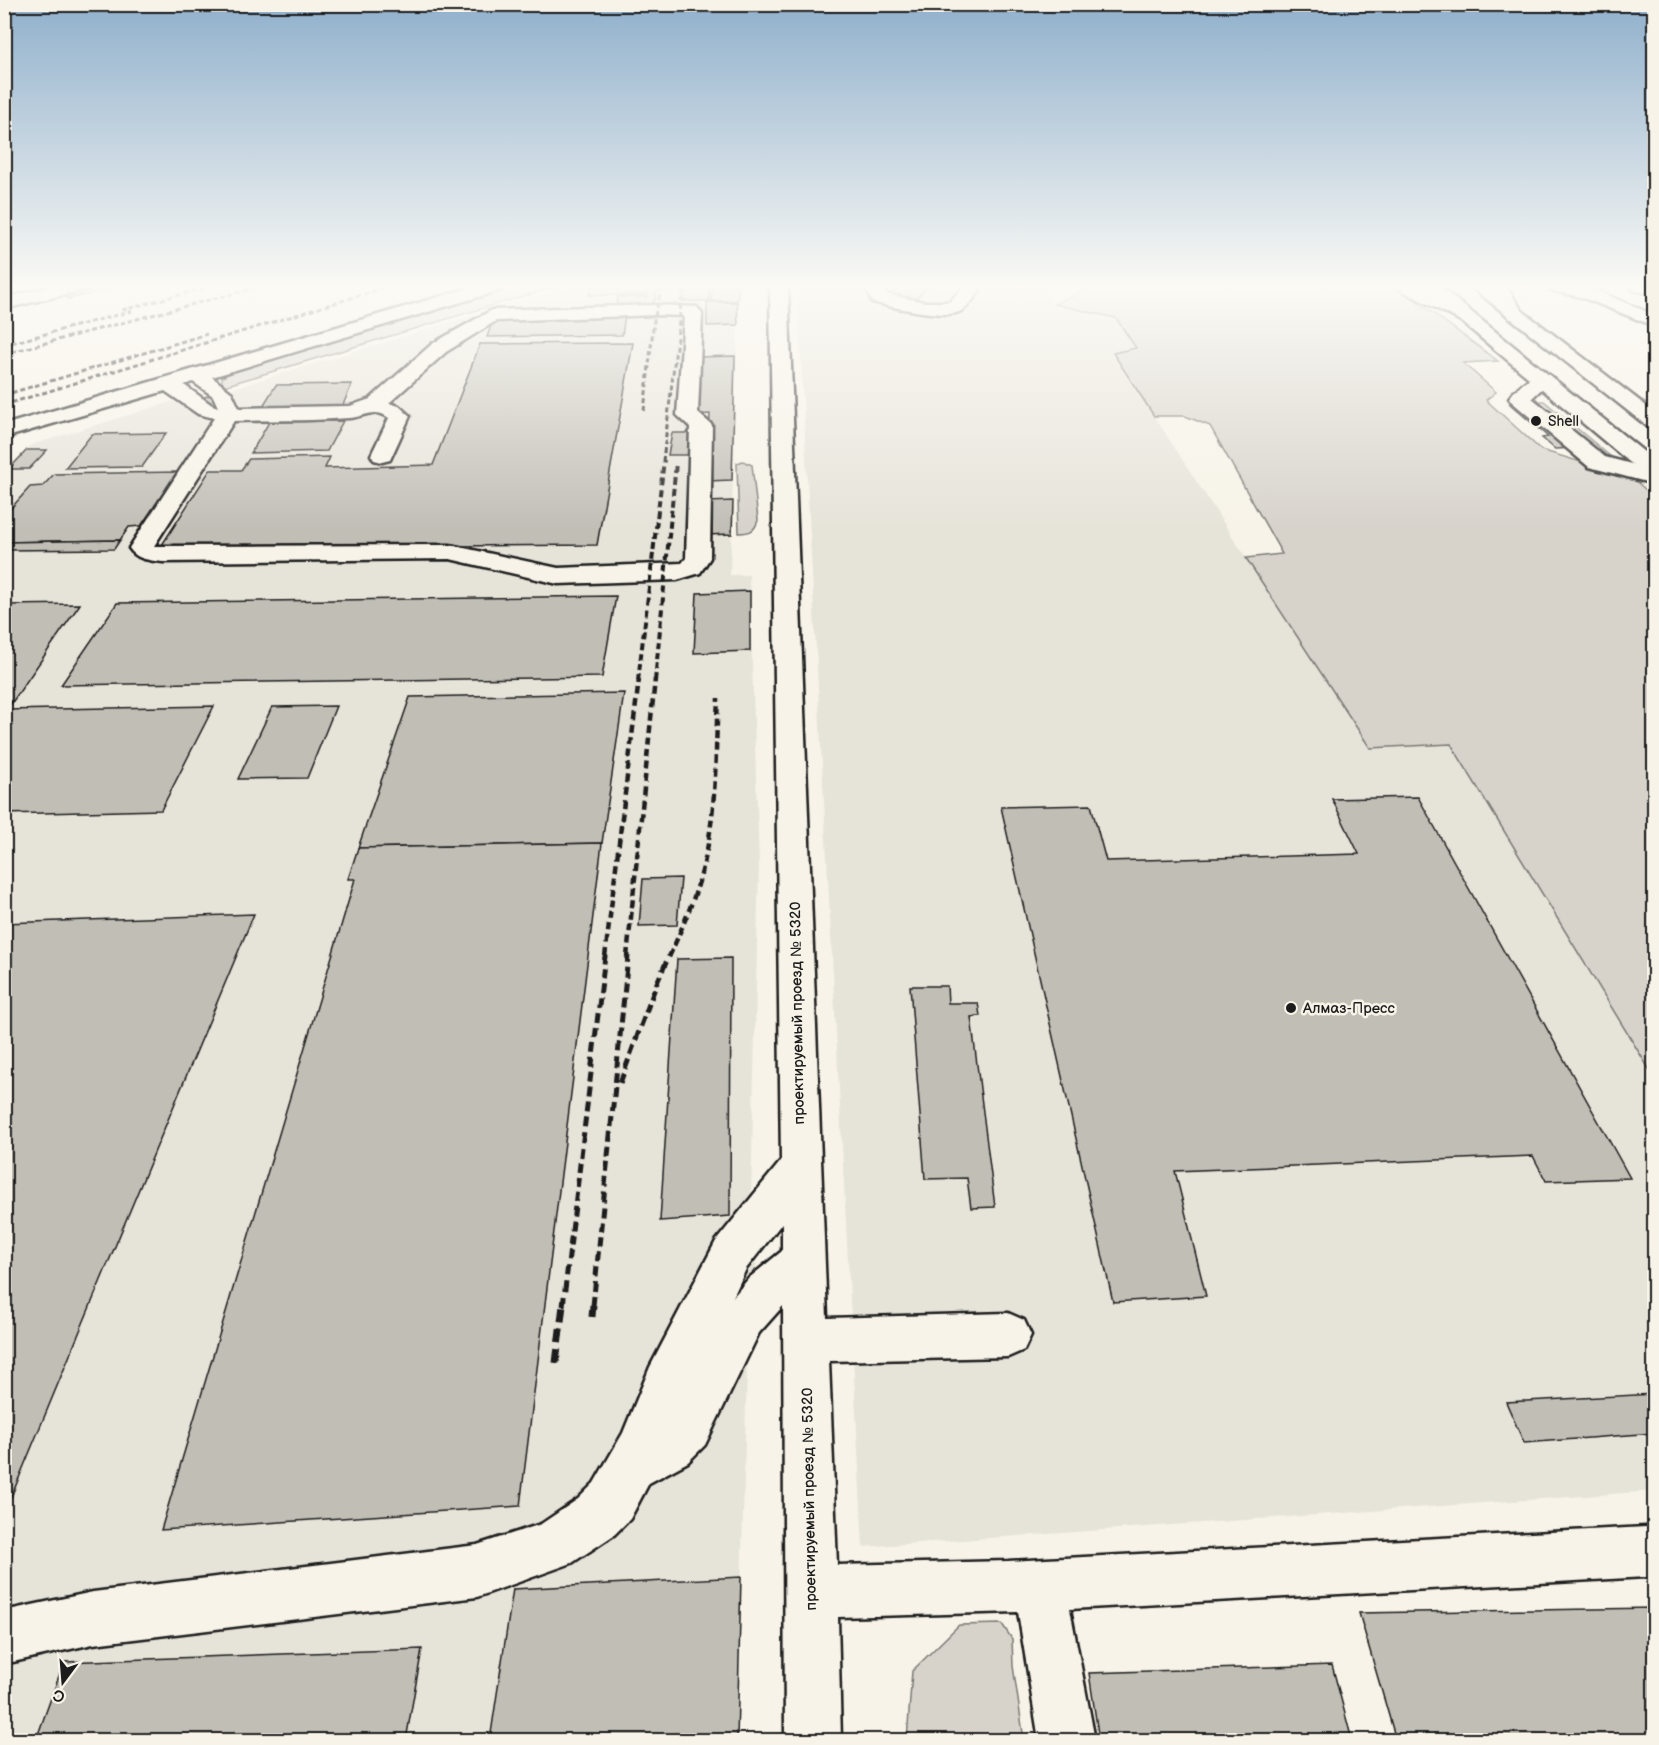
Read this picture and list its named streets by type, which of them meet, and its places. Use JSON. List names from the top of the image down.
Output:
{
  "streets": {
    "main road": ["проектируемый проезд № 5320"]
  },
  "places": ["Shell", "Алмаз-Пресс"],
  "north": "bottom"
}
